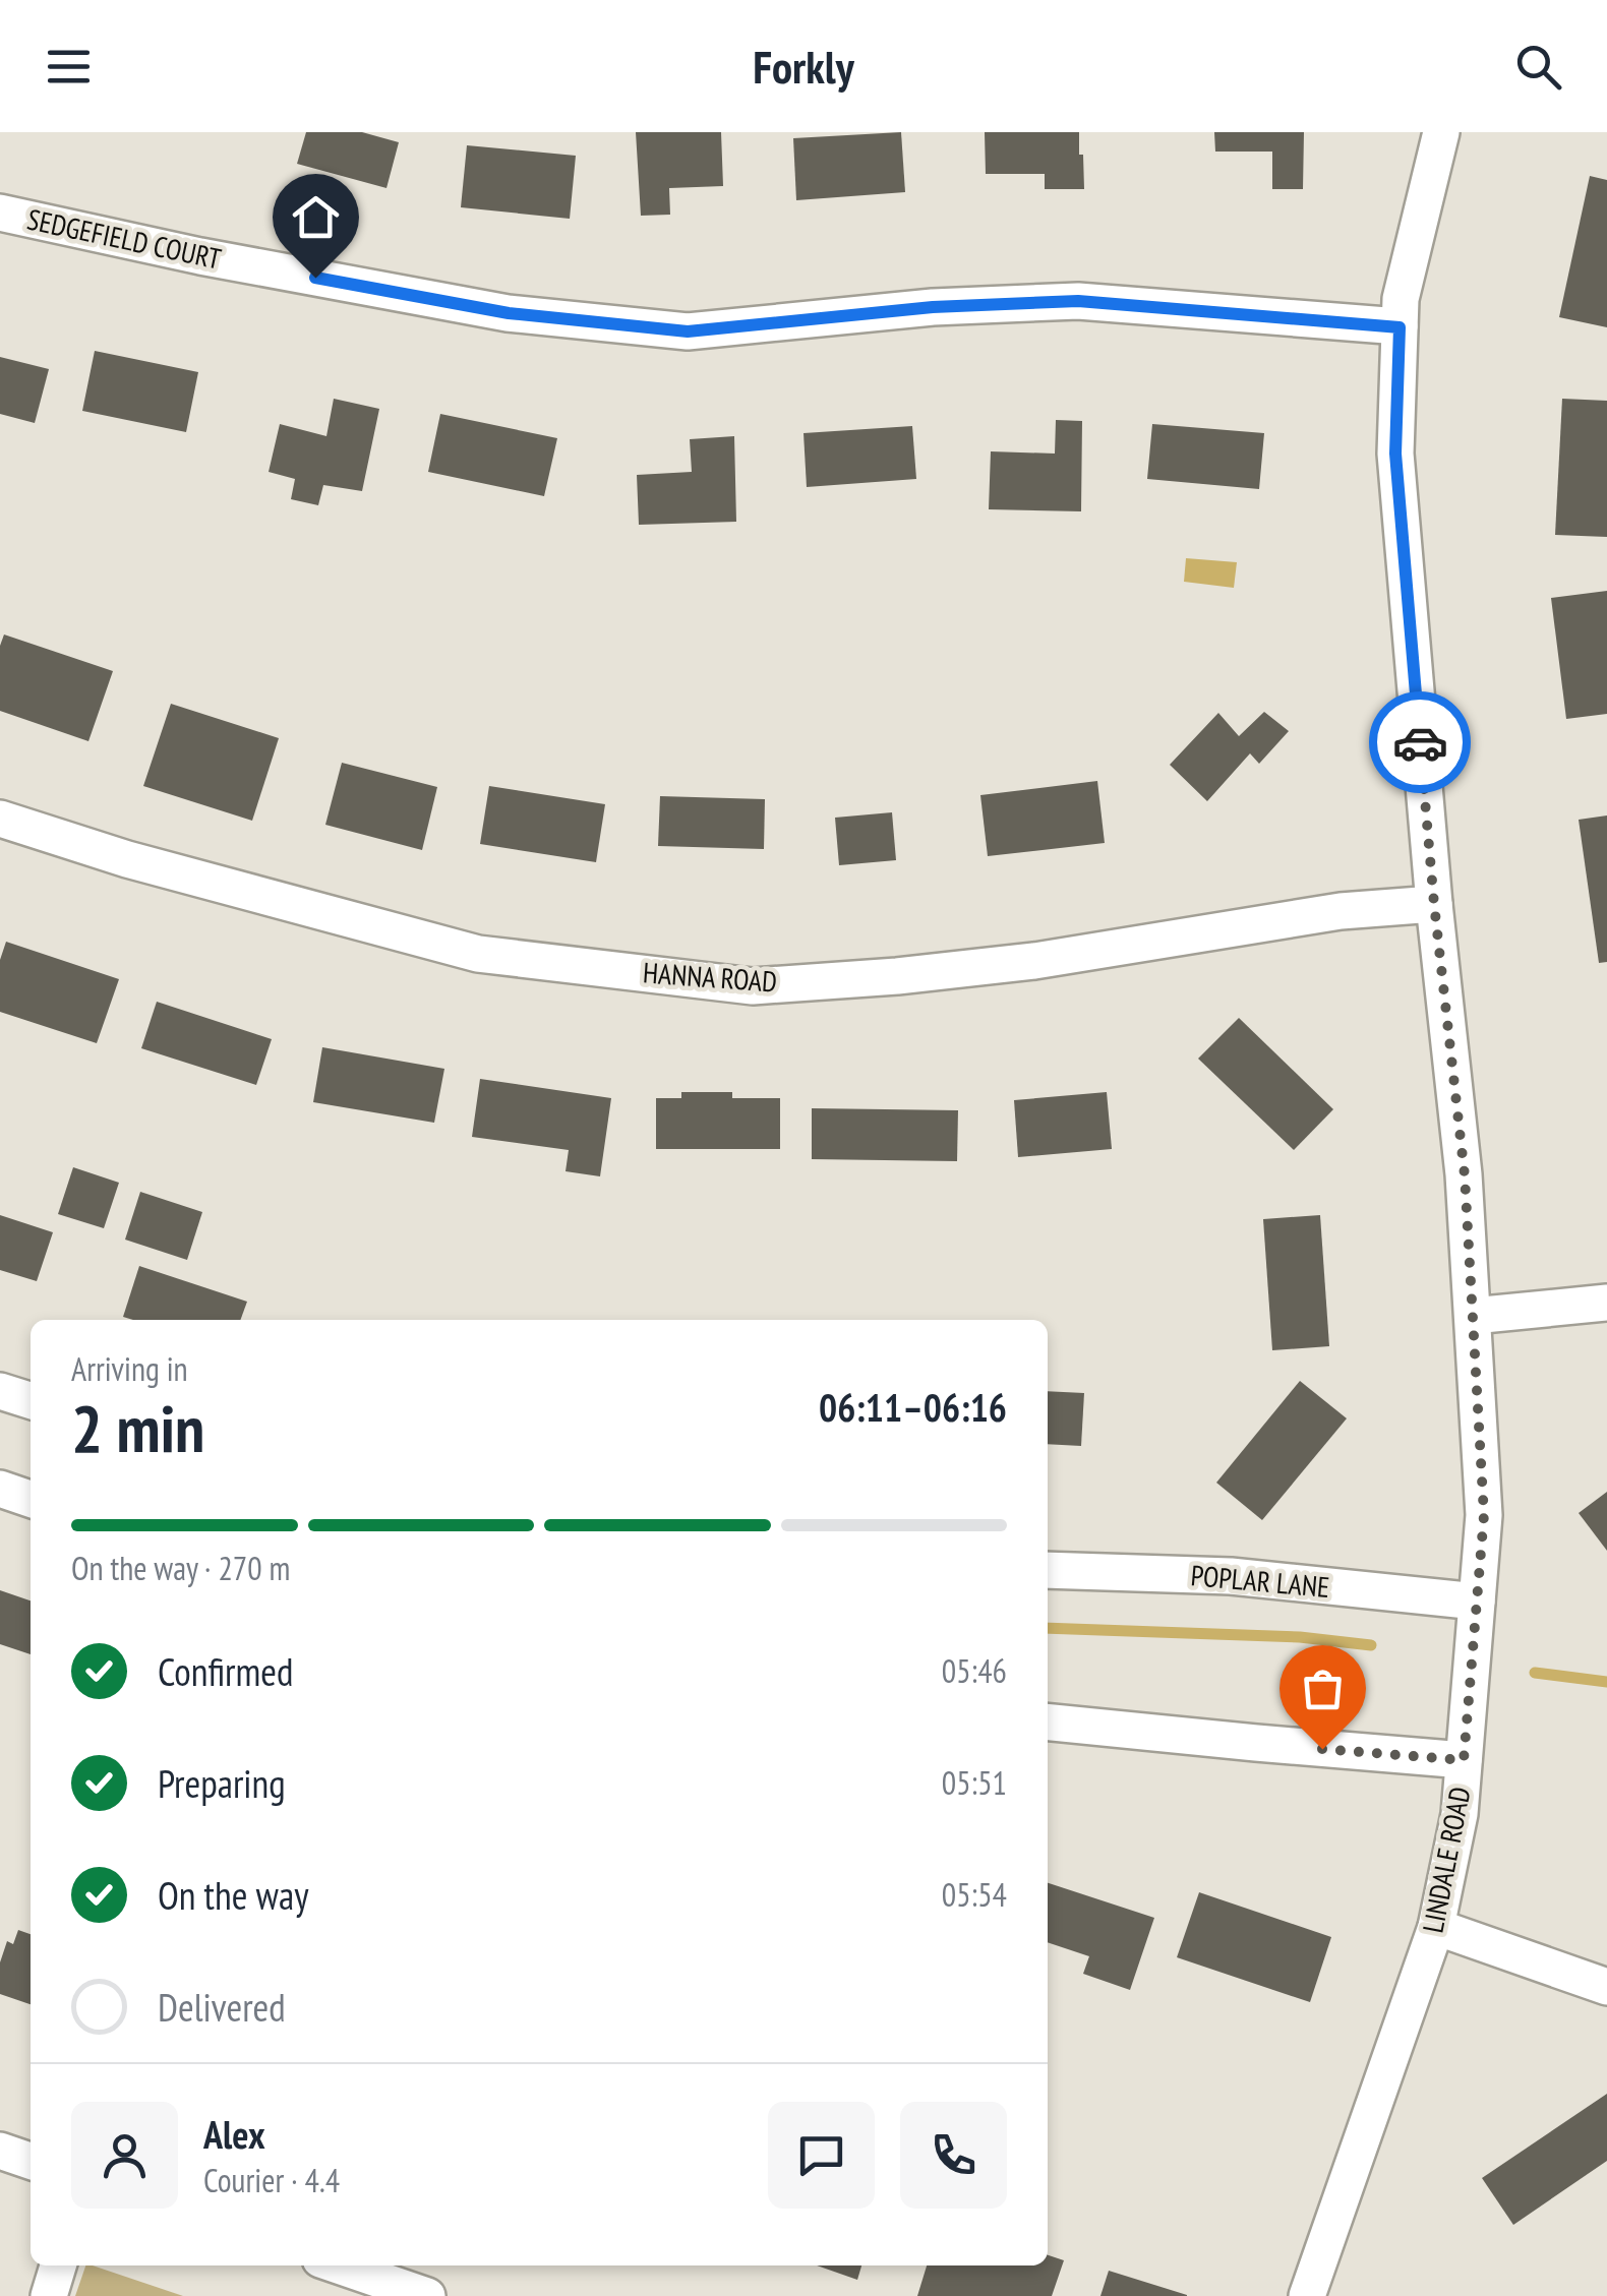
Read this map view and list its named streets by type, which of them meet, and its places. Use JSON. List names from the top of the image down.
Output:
{
  "streets": {
    "street": [
      "SEDGEFIELD COURT",
      "HANNA ROAD",
      "POPLAR LANE",
      "LINDALE ROAD"
    ]
  },
  "crossings": [
    ["SEDGEFIELD COURT", "LINDALE ROAD"],
    ["HANNA ROAD", "LINDALE ROAD"],
    ["POPLAR LANE", "LINDALE ROAD"]
  ],
  "page": {
    "header": "Forkly",
    "heading": ["2 min", "Arriving in", "06:11–06:16"],
    "panel": ["Alex", "Courier · 4.4"],
    "bar": "On the way · 270 m",
    "list": [
      ["Confirmed", "05:46"],
      ["Preparing", "05:51"],
      ["On the way", "05:54"],
      "Delivered"
    ]
  }
}
